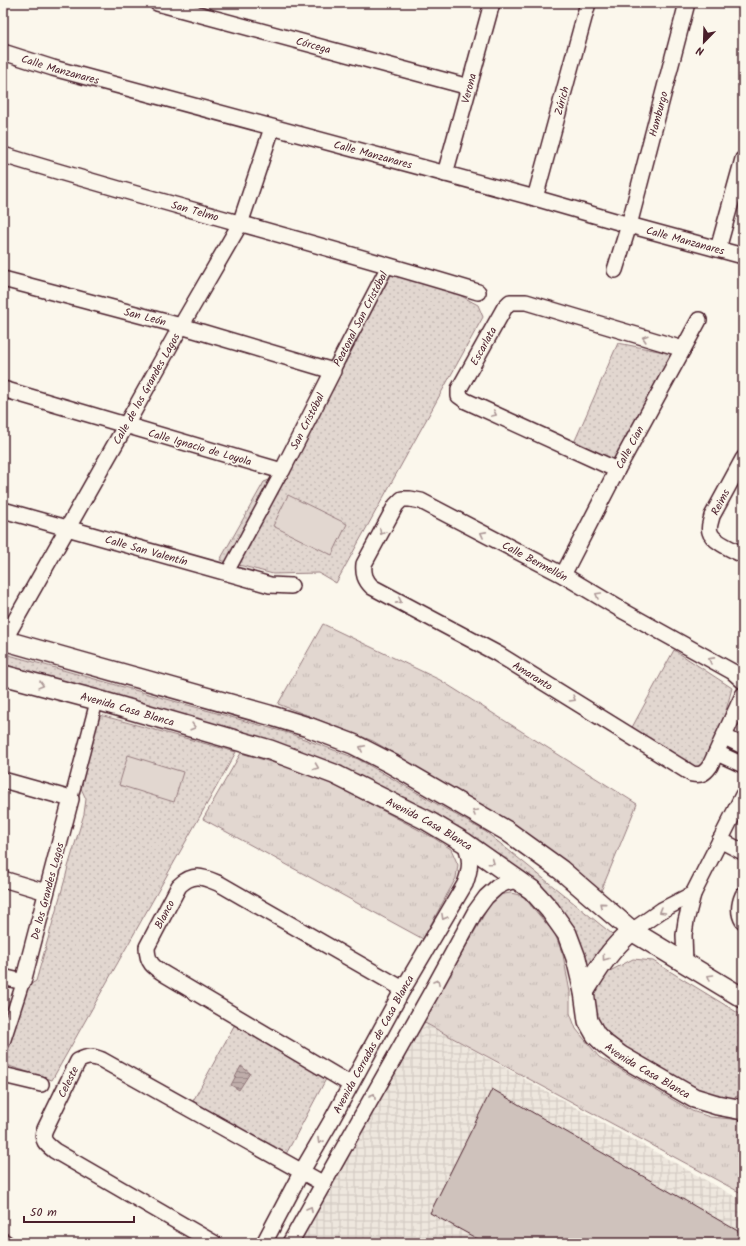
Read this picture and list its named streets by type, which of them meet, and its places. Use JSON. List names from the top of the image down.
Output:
{
  "streets": {
    "street": [
      "Córcega",
      "Calle Manzanares",
      "Verona",
      "Zúrich",
      "Hamburgo",
      "San Telmo",
      "San León",
      "Peatonal San Cristóbal",
      "Escarlata",
      "Calle de los Grandes Lagos",
      "San Cristóbal",
      "Calle Ignacio de Loyola",
      "Calle Cian",
      "Reims",
      "Calle San Valentín",
      "Calle Bermellón",
      "Amaranto",
      "Avenida Casa Blanca",
      "De los Grandes Lagos",
      "Blanco",
      "Avenida Cerradas de Casa Blanca",
      "Celeste"
    ]
  },
  "crossings": [
    ["Córcega", "Verona"],
    ["Calle Manzanares", "Verona"],
    ["Calle Manzanares", "Zúrich"],
    ["Calle Manzanares", "Hamburgo"],
    ["Calle Manzanares", "Calle de los Grandes Lagos"],
    ["San Telmo", "Peatonal San Cristóbal"],
    ["San Telmo", "Calle de los Grandes Lagos"],
    ["San León", "Peatonal San Cristóbal"],
    ["San León", "Calle de los Grandes Lagos"],
    ["San León", "San Cristóbal"],
    ["Peatonal San Cristóbal", "San Cristóbal"],
    ["Escarlata", "Calle Cian"],
    ["Calle de los Grandes Lagos", "Calle Ignacio de Loyola"],
    ["Calle de los Grandes Lagos", "Calle San Valentín"],
    ["San Cristóbal", "Calle Ignacio de Loyola"],
    ["Calle Cian", "Calle Bermellón"],
    ["Calle Bermellón", "Amaranto"],
    ["Avenida Casa Blanca", "Avenida Cerradas de Casa Blanca"],
    ["Blanco", "Avenida Cerradas de Casa Blanca"],
    ["Avenida Cerradas de Casa Blanca", "Celeste"]
  ],
  "one_way": ["Calle Bermellón", "Amaranto"],
  "scale_bar": "50 m",
  "north": "bottom left"
}
